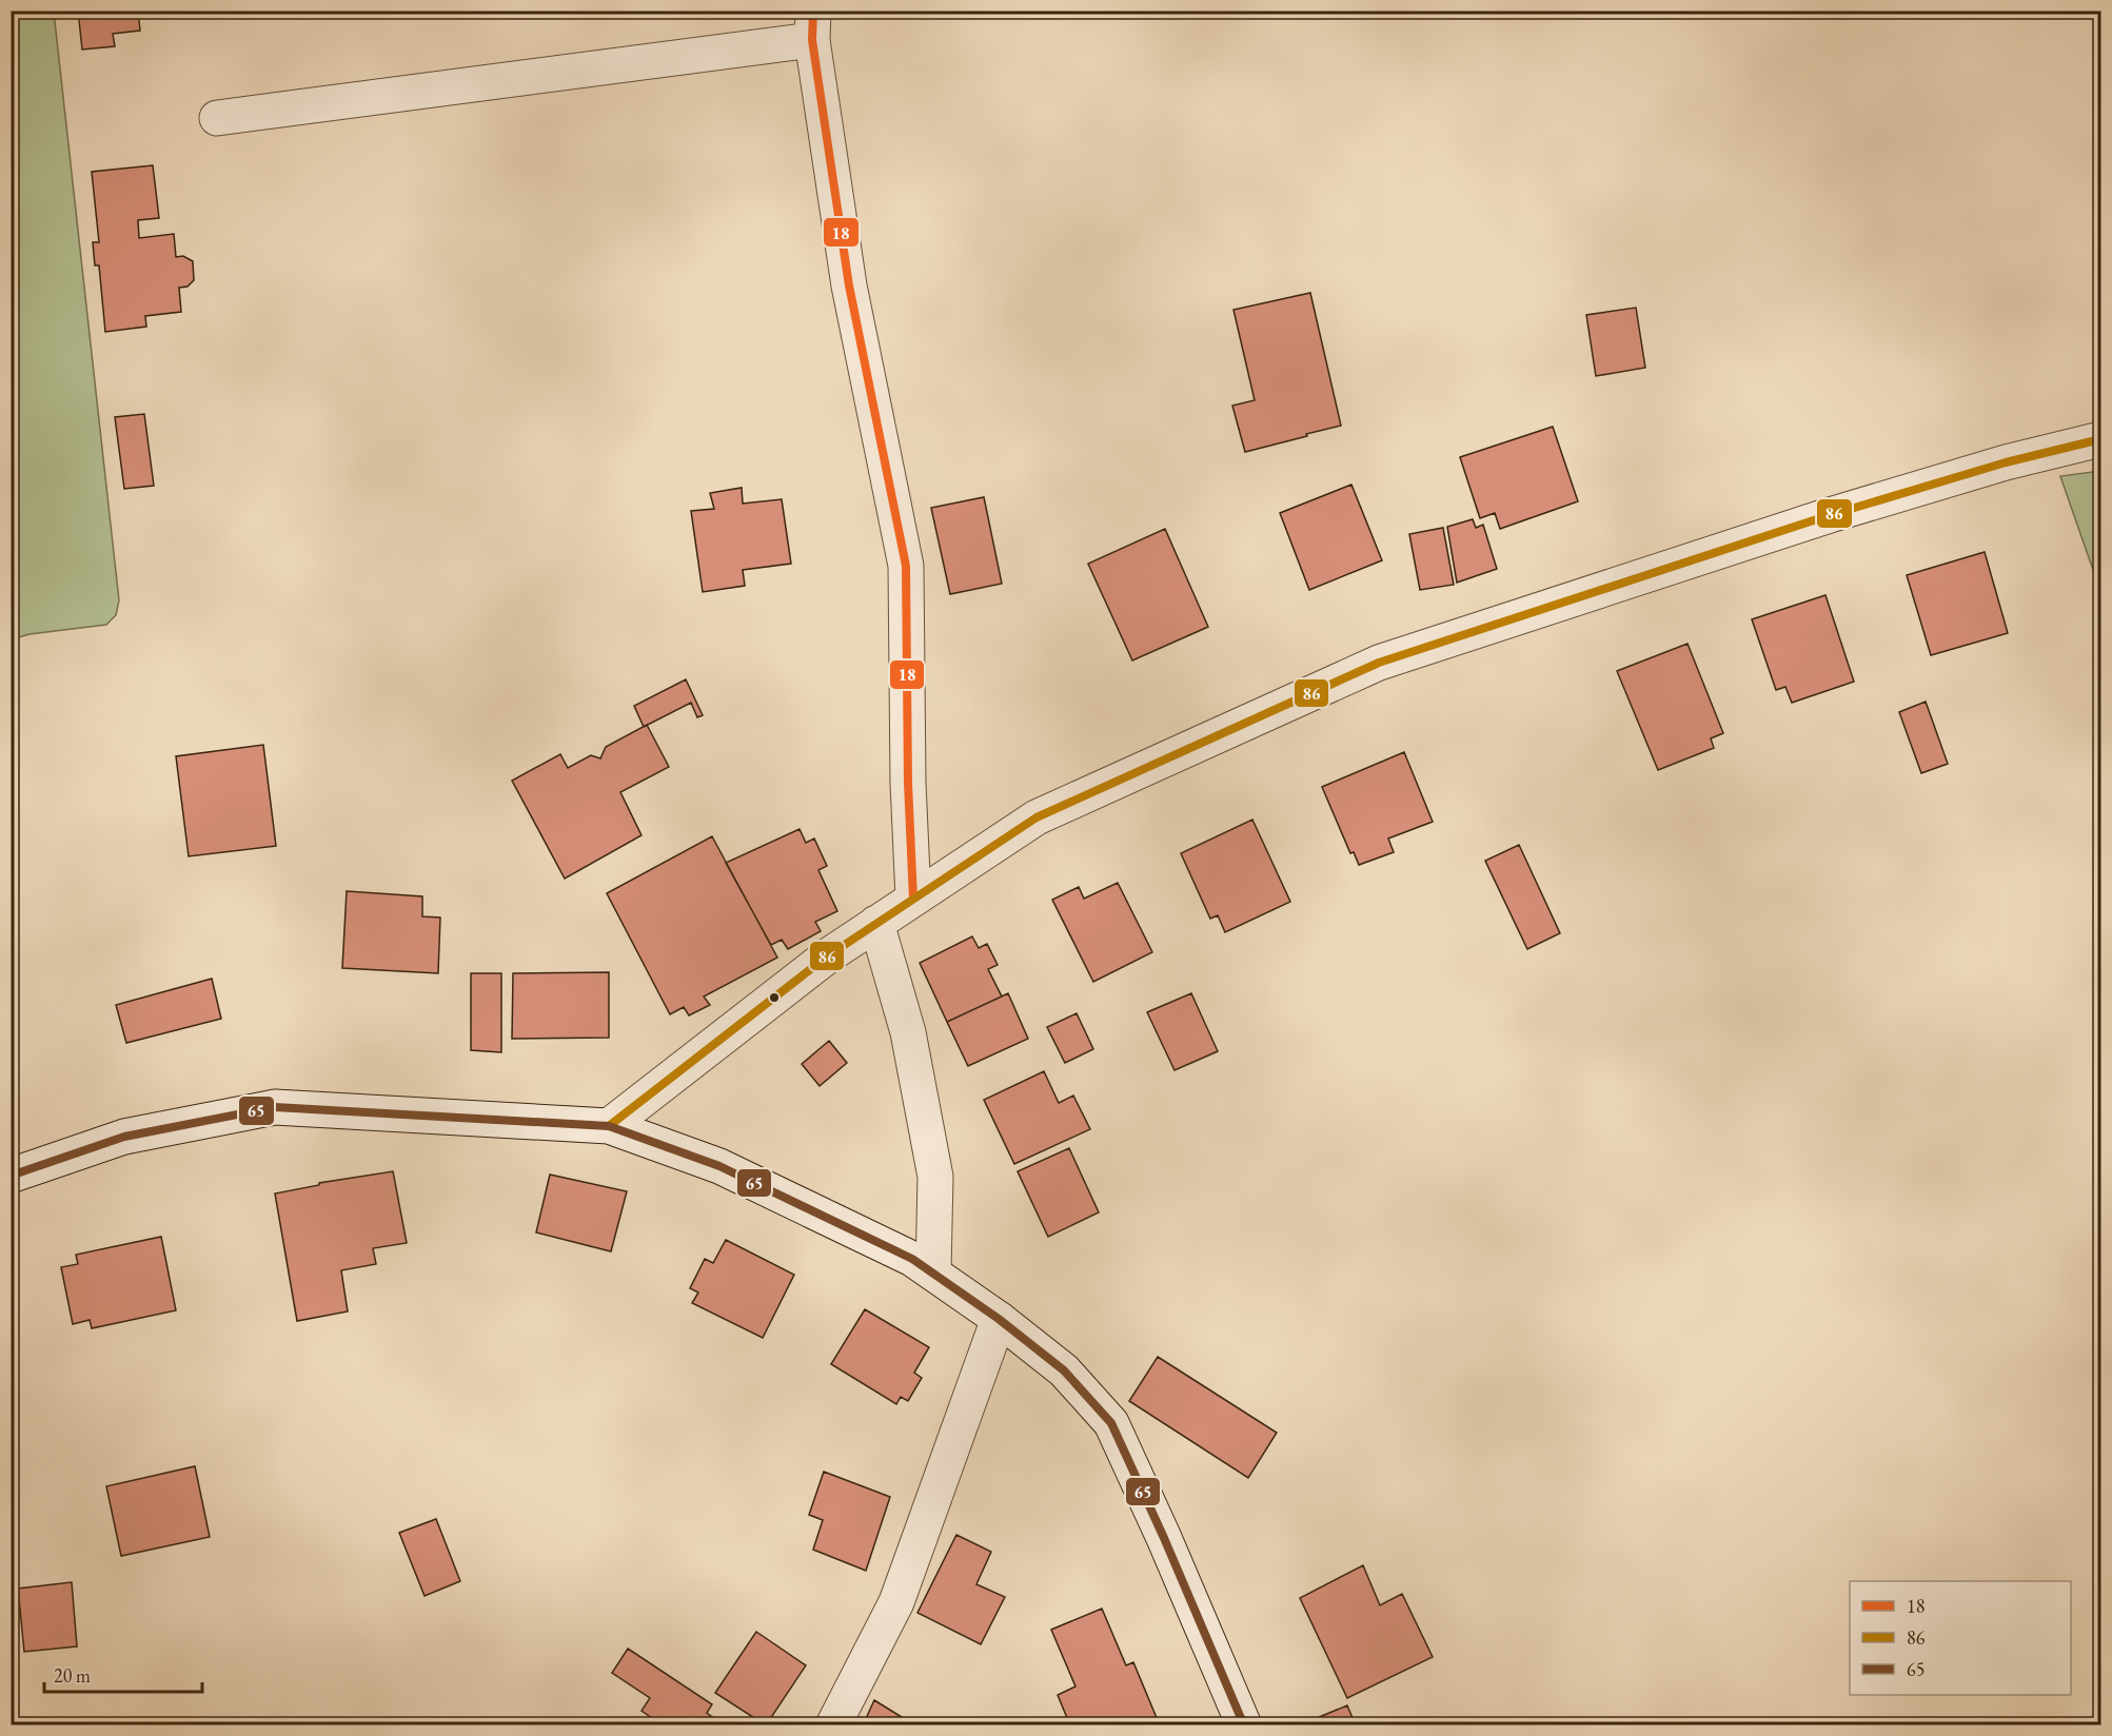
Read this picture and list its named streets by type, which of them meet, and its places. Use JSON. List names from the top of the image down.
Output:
{
  "lines": ["transit line 18", "transit line 86", "transit line 65"],
  "legend": ["18", "86", "65"],
  "scale_bar": "20 m"
}
